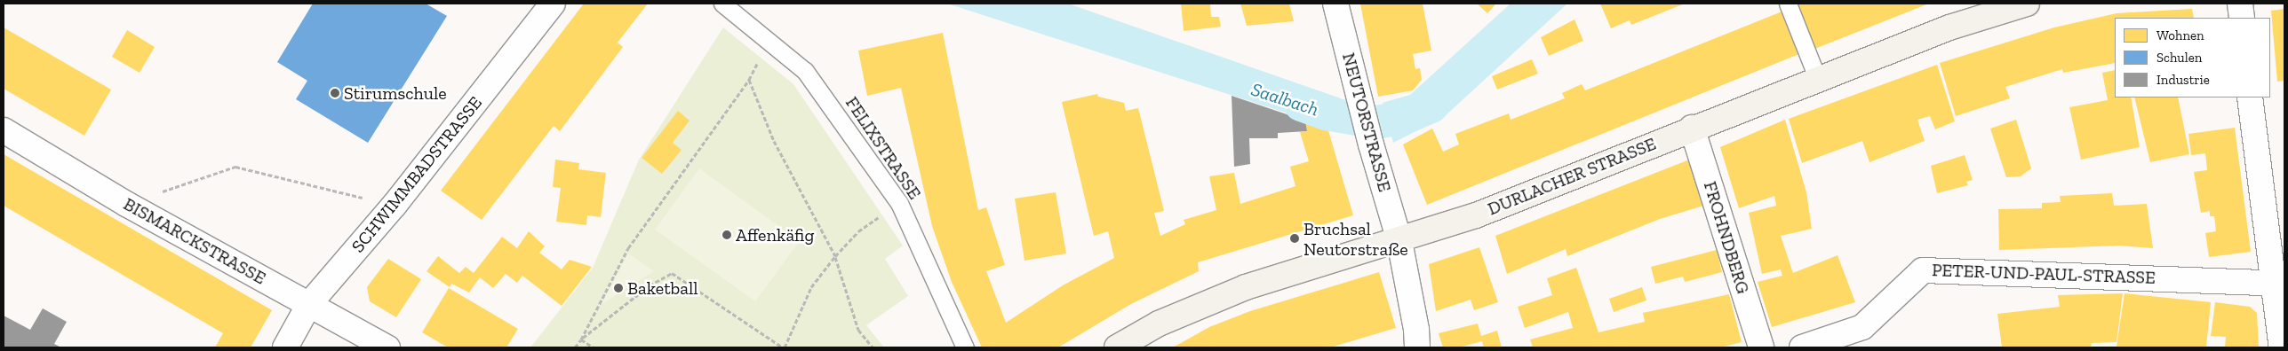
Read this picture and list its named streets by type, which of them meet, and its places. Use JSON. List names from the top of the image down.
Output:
{
  "streets": {
    "main road": ["DURLACHER STRASSE"],
    "street": [
      "NEUTORSTRASSE",
      "SCHWIMMBADSTRASSE",
      "FROHNDBERG",
      "BISMARCKSTRASSE",
      "PETER-UND-PAUL-STRASSE"
    ],
    "lane": ["FELIXSTRASSE"]
  },
  "crossings": [
    ["NEUTORSTRASSE", "DURLACHER STRASSE"],
    ["SCHWIMMBADSTRASSE", "BISMARCKSTRASSE"],
    ["DURLACHER STRASSE", "FROHNDBERG"]
  ],
  "water": ["Saalbach"],
  "places": [
    "Stirumschule",
    "Affenkäfig",
    "Bruchsal Neutorstraße",
    "Baketball"
  ],
  "legend": ["Wohnen", "Schulen", "Industrie"]
}
